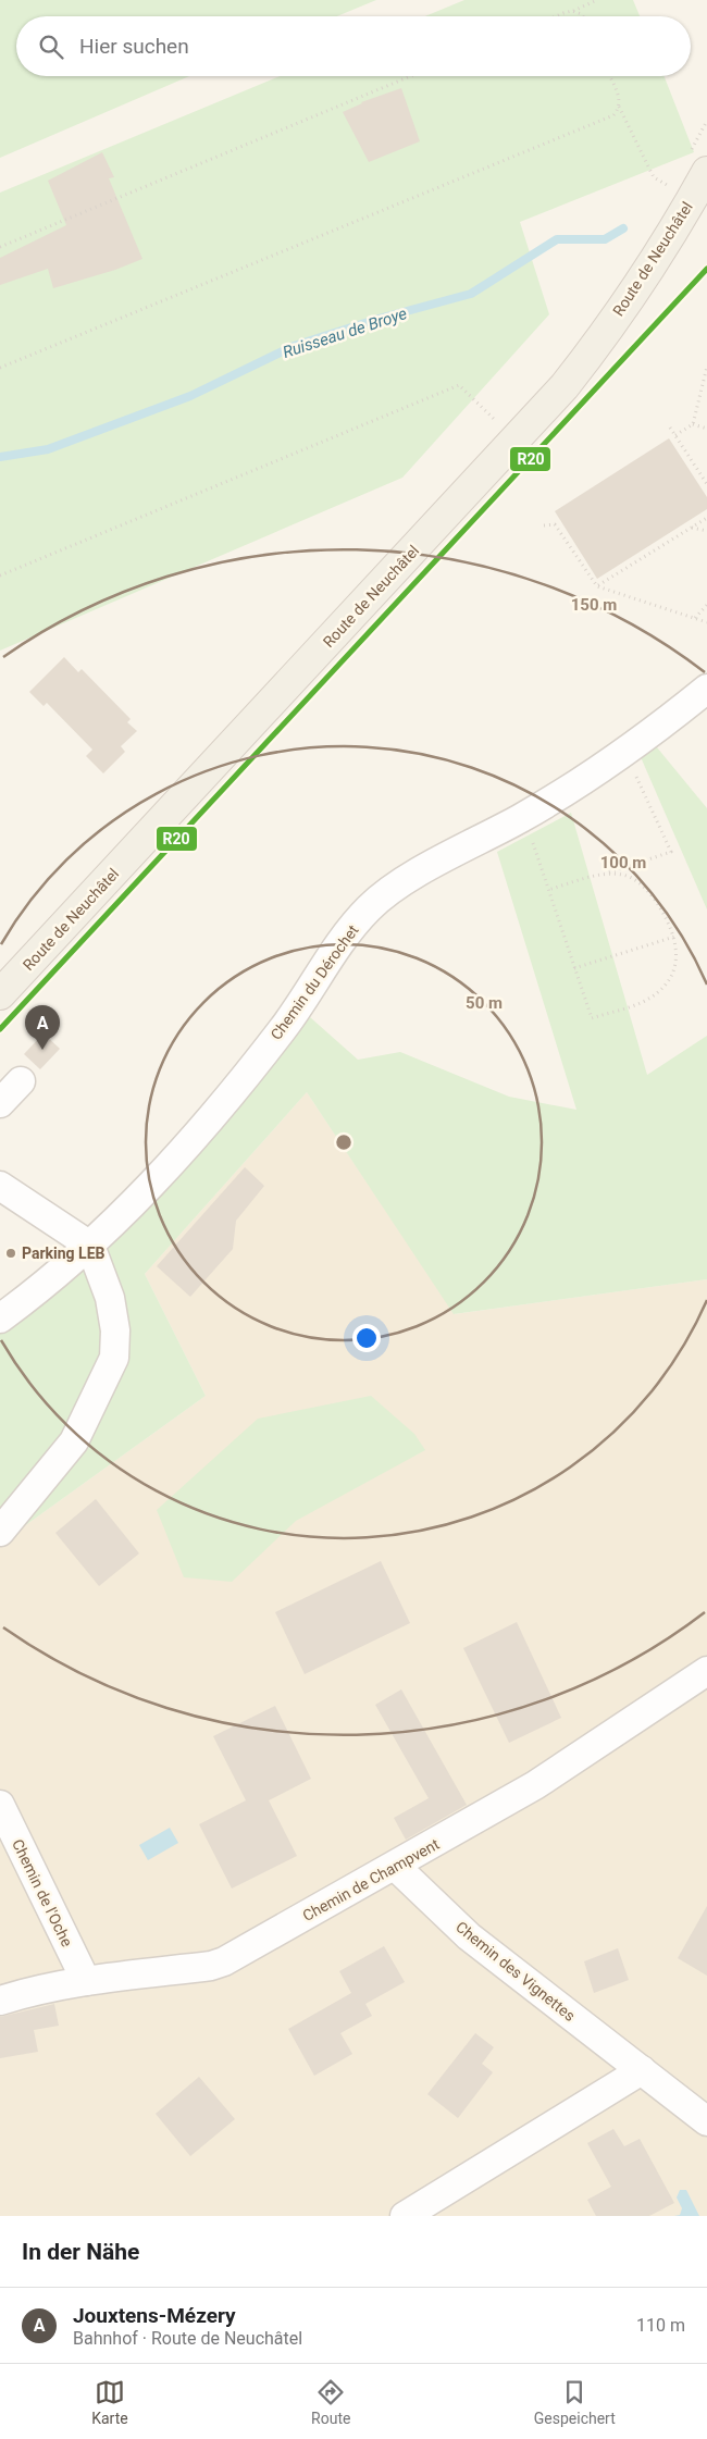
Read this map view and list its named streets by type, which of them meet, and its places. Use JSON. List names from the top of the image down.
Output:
{
  "streets": {
    "main road": ["Route de Neuchâtel"],
    "street": [
      "Chemin du Dérochet",
      "Chemin de Champvent",
      "Chemin de l'Oche",
      "Chemin des Vignettes"
    ]
  },
  "crossings": [
    ["Chemin de Champvent", "Chemin de l'Oche"],
    ["Chemin de Champvent", "Chemin des Vignettes"]
  ],
  "water": ["Ruisseau de Broye"],
  "places": ["Parking LEB"],
  "lines": ["transit line R20"],
  "page": {
    "search": "Hier suchen",
    "pins": "A",
    "heading": "In der Nähe",
    "list": [
      {
        "mark": "A",
        "name": "Jouxtens-Mézery",
        "note": "Bahnhof · Route de Neuchâtel",
        "value": "110 m"
      }
    ],
    "nav": ["Karte", "Route", "Gespeichert"]
  },
  "rings": ["150 m", "100 m", "50 m"]
}
